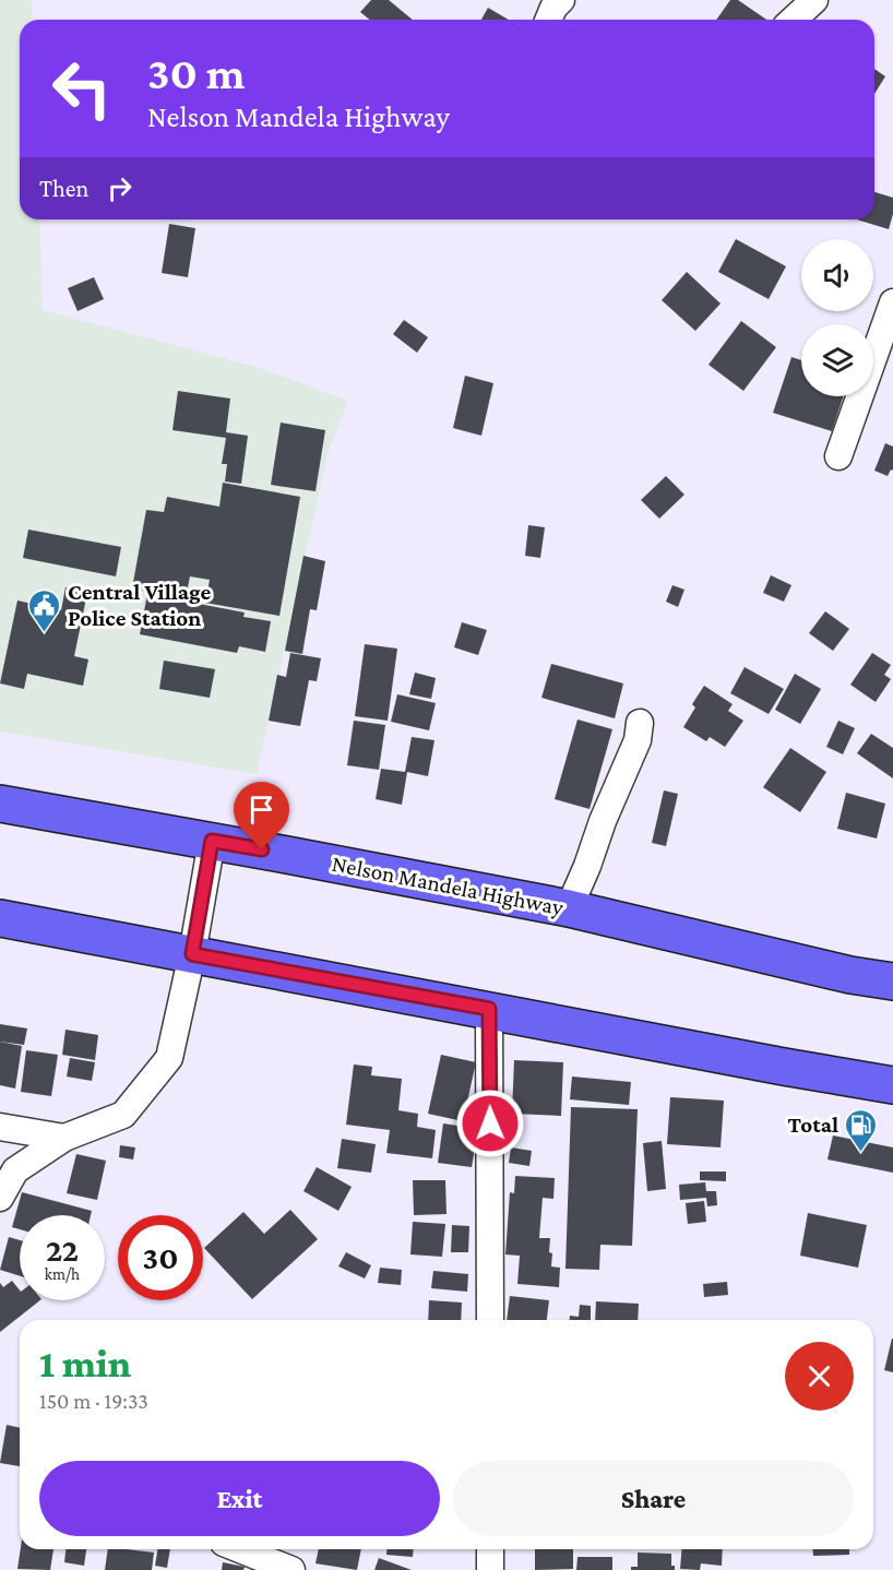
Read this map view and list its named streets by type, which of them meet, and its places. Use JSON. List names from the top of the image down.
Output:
{
  "streets": {
    "highway": ["Nelson Mandela Highway"]
  },
  "places": {
    "public building": ["Central Village Police Station"],
    "fuel station": ["Total"]
  },
  "page": {
    "turn": ["30 m", "Nelson Mandela Highway"],
    "then": "Then",
    "speed": "22 km/h",
    "limit": "30",
    "heading": ["1 min", "150 m · 19:33"],
    "buttons": ["Exit", "Share"]
  }
}
